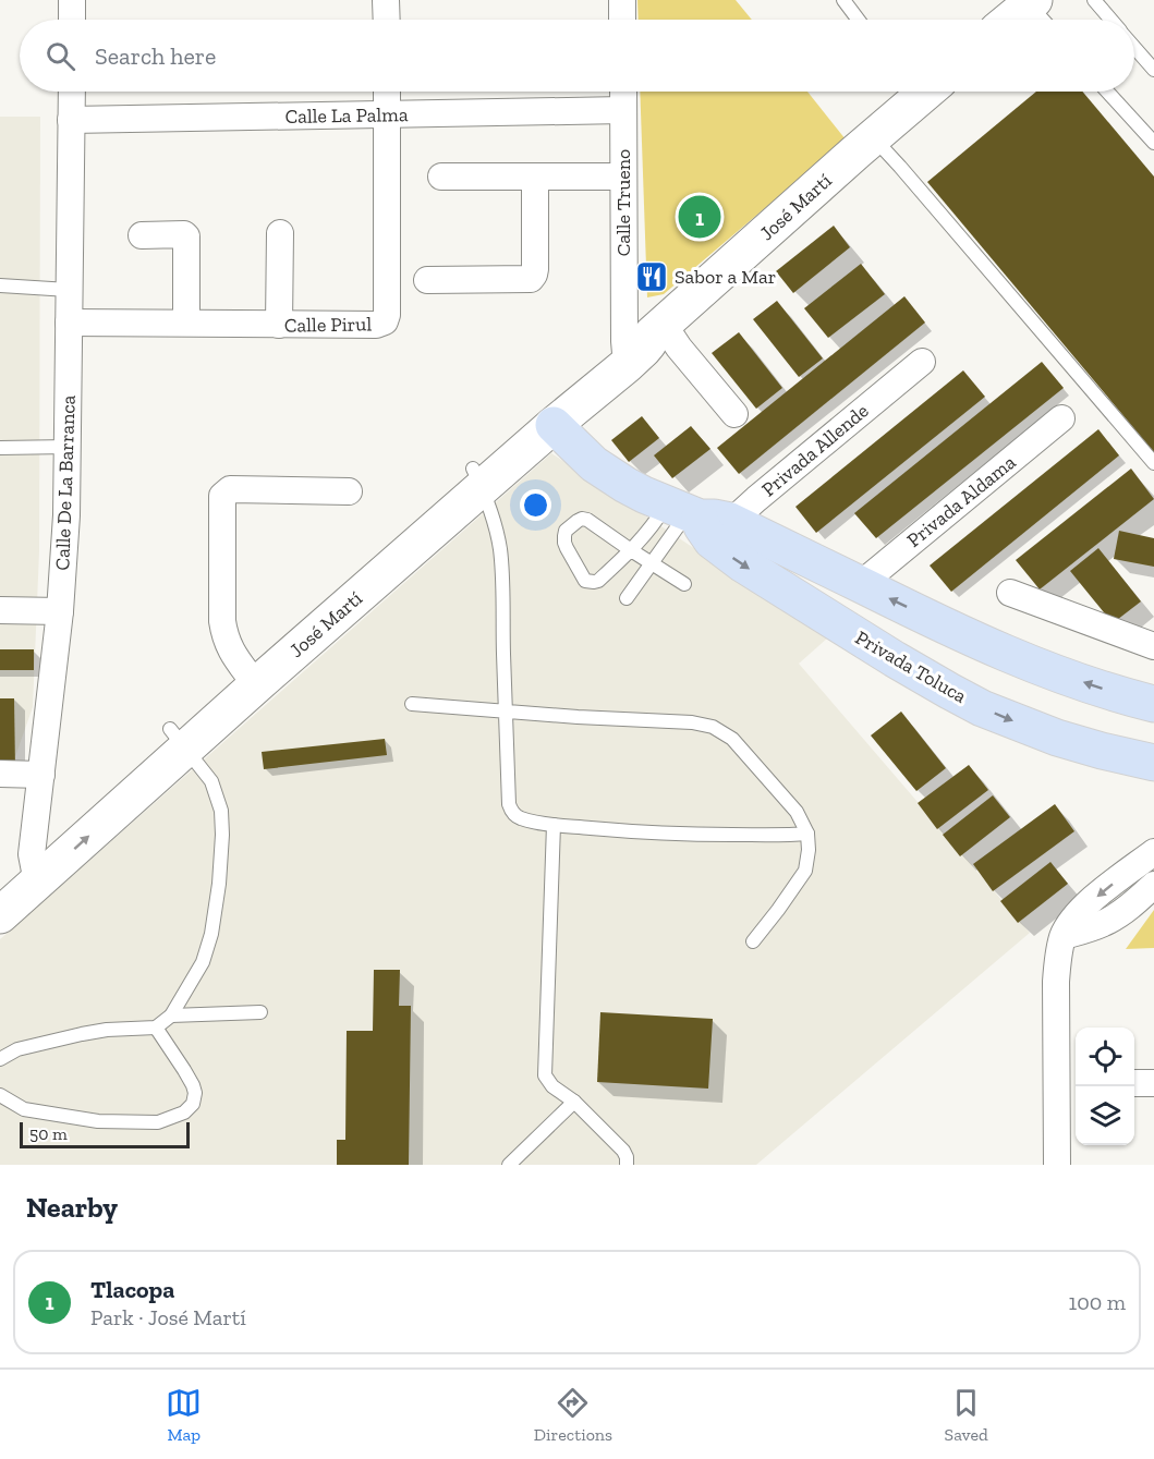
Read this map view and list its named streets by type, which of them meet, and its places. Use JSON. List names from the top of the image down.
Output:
{
  "streets": {
    "main road": ["José Martí", "Privada Toluca"],
    "street": [
      "Calle La Palma",
      "Calle Trueno",
      "Calle Pirul",
      "Privada Allende",
      "Calle De La Barranca",
      "Privada Aldama"
    ]
  },
  "crossings": [
    ["Calle La Palma", "Calle Trueno"],
    ["Calle La Palma", "Calle Pirul"],
    ["Calle La Palma", "Calle De La Barranca"],
    ["Calle Trueno", "José Martí"],
    ["José Martí", "Calle De La Barranca"],
    ["José Martí", "Privada Toluca"],
    ["Calle Pirul", "Calle De La Barranca"],
    ["Privada Allende", "Privada Toluca"],
    ["Privada Aldama", "Privada Toluca"]
  ],
  "places": {
    "restaurant": ["Sabor a Mar"]
  },
  "scale_bar": "50 m",
  "page": {
    "search": "Search here",
    "pins": "1",
    "scale": "50 m",
    "heading": "Nearby",
    "list": [
      {
        "mark": "1",
        "name": "Tlacopa",
        "note": "Park · José Martí",
        "value": "100 m"
      }
    ],
    "nav": ["Map", "Directions", "Saved"]
  }
}
